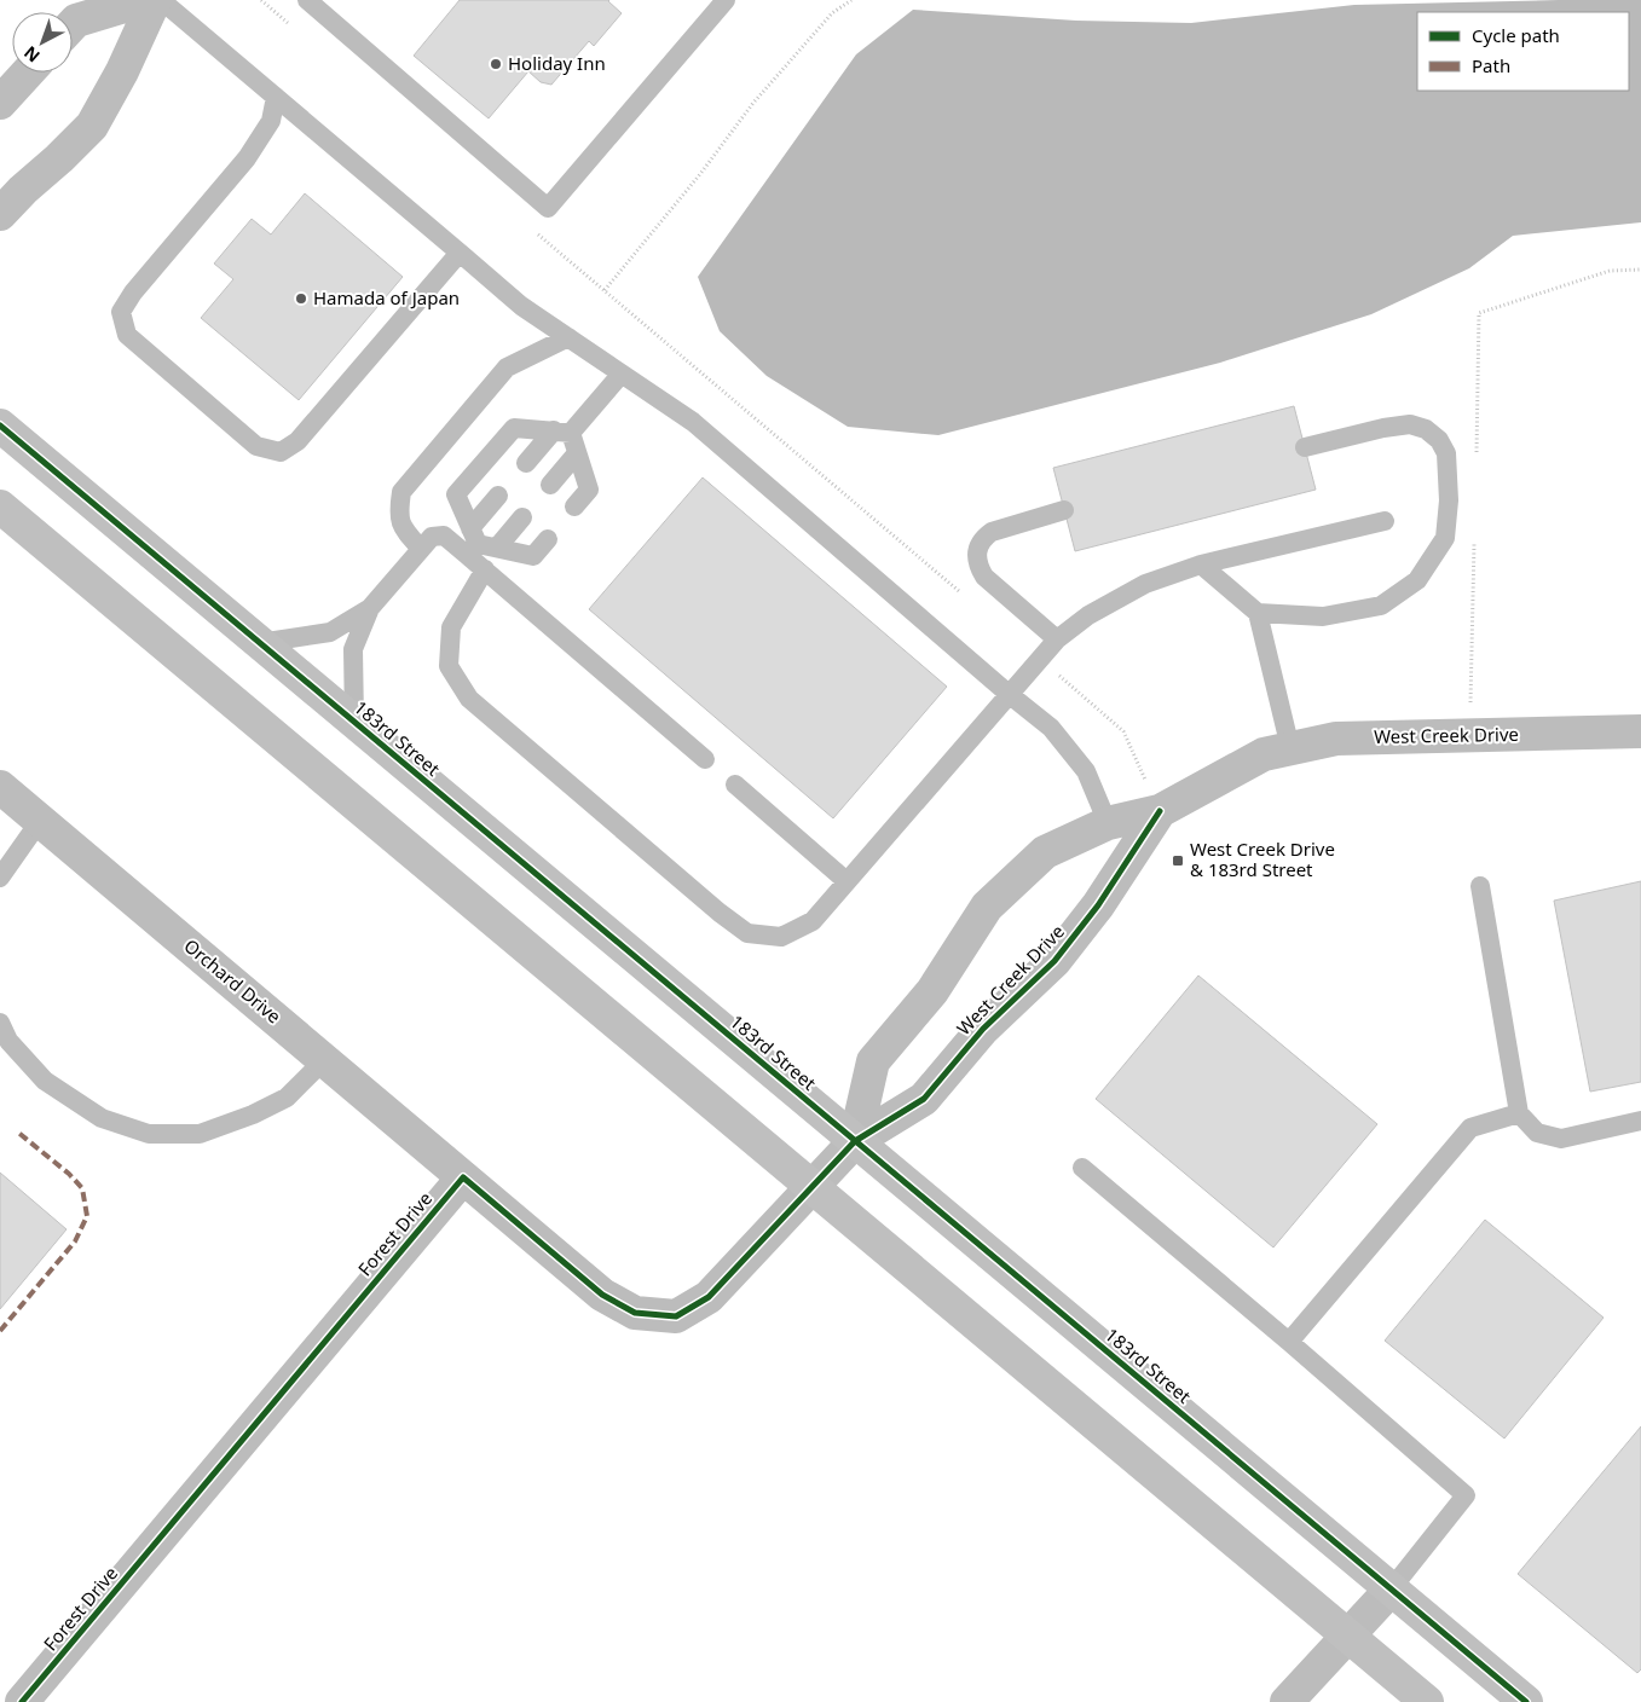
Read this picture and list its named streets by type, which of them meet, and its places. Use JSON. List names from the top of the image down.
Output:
{
  "streets": {
    "street": [
      "West Creek Drive",
      "183rd Street",
      "Orchard Drive",
      "Forest Drive"
    ]
  },
  "crossings": [
    ["West Creek Drive", "183rd Street"],
    ["Orchard Drive", "Forest Drive"]
  ],
  "places": {
    "other": ["Holiday Inn", "Hamada of Japan"],
    "transit": ["West Creek Drive & 183rd Street"]
  },
  "legend": ["Cycle path", "Path"],
  "north": "bottom left"
}
